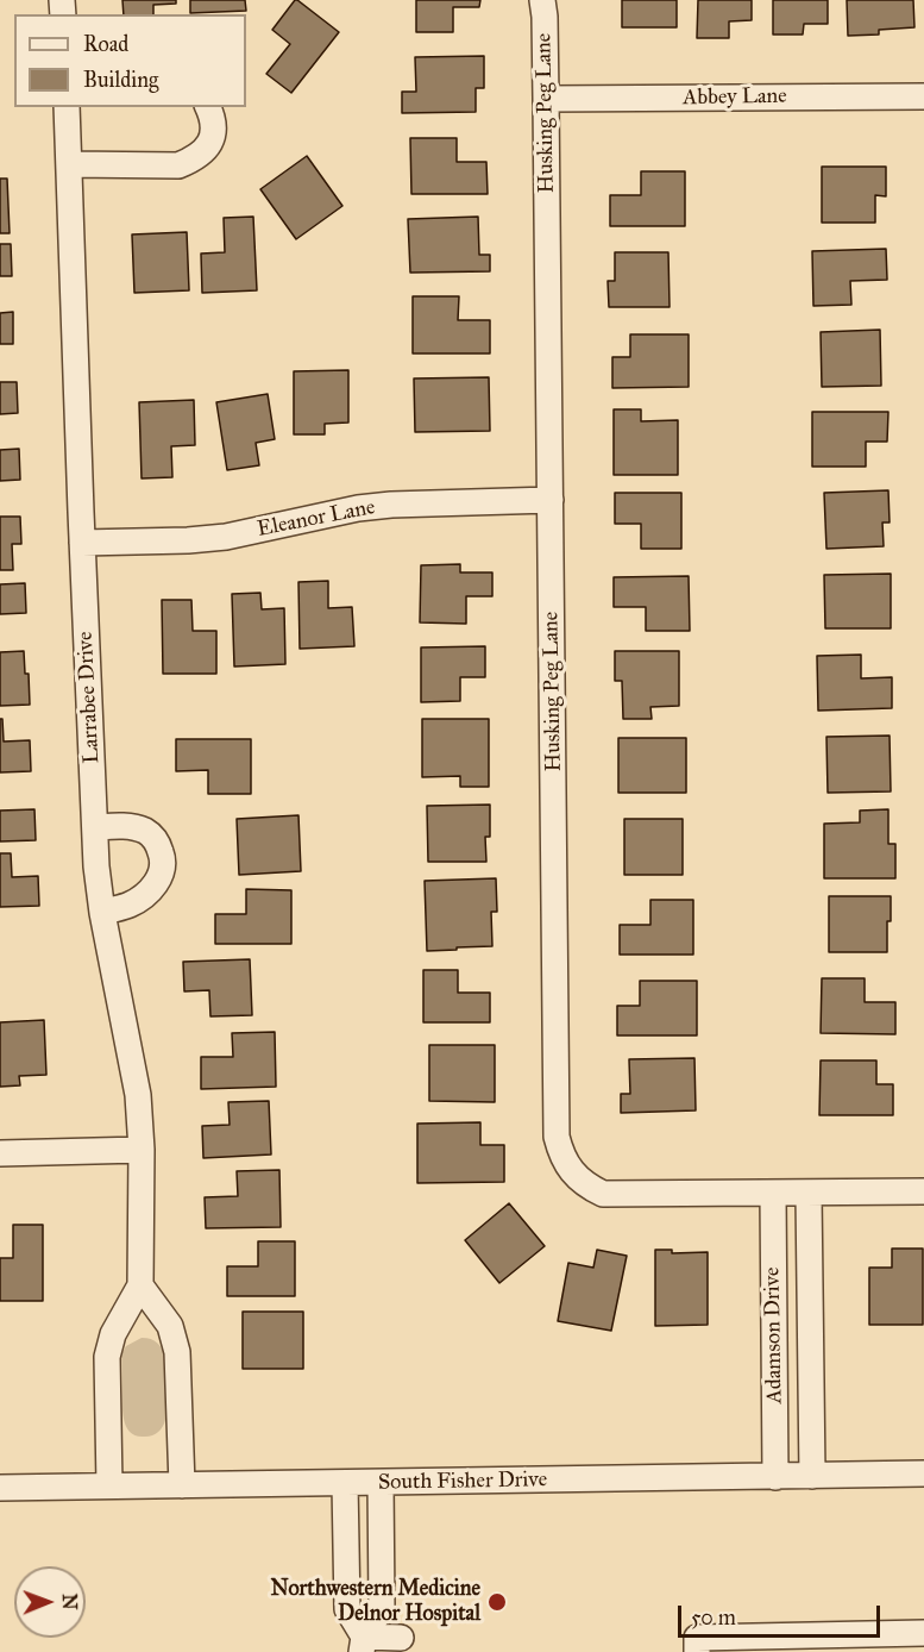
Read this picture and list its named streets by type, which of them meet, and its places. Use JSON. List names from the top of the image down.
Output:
{
  "streets": {
    "street": [
      "Abbey Lane",
      "Husking Peg Lane",
      "Eleanor Lane",
      "Larrabee Drive",
      "Adamson Drive",
      "South Fisher Drive"
    ]
  },
  "crossings": [
    ["Abbey Lane", "Husking Peg Lane"],
    ["Husking Peg Lane", "Eleanor Lane"],
    ["Husking Peg Lane", "Adamson Drive"],
    ["Eleanor Lane", "Larrabee Drive"],
    ["Larrabee Drive", "South Fisher Drive"],
    ["Adamson Drive", "South Fisher Drive"]
  ],
  "places": ["Northwestern Medicine Delnor Hospital"],
  "legend": ["Road", "Building"],
  "scale_bar": "50 m",
  "north": "right"
}
